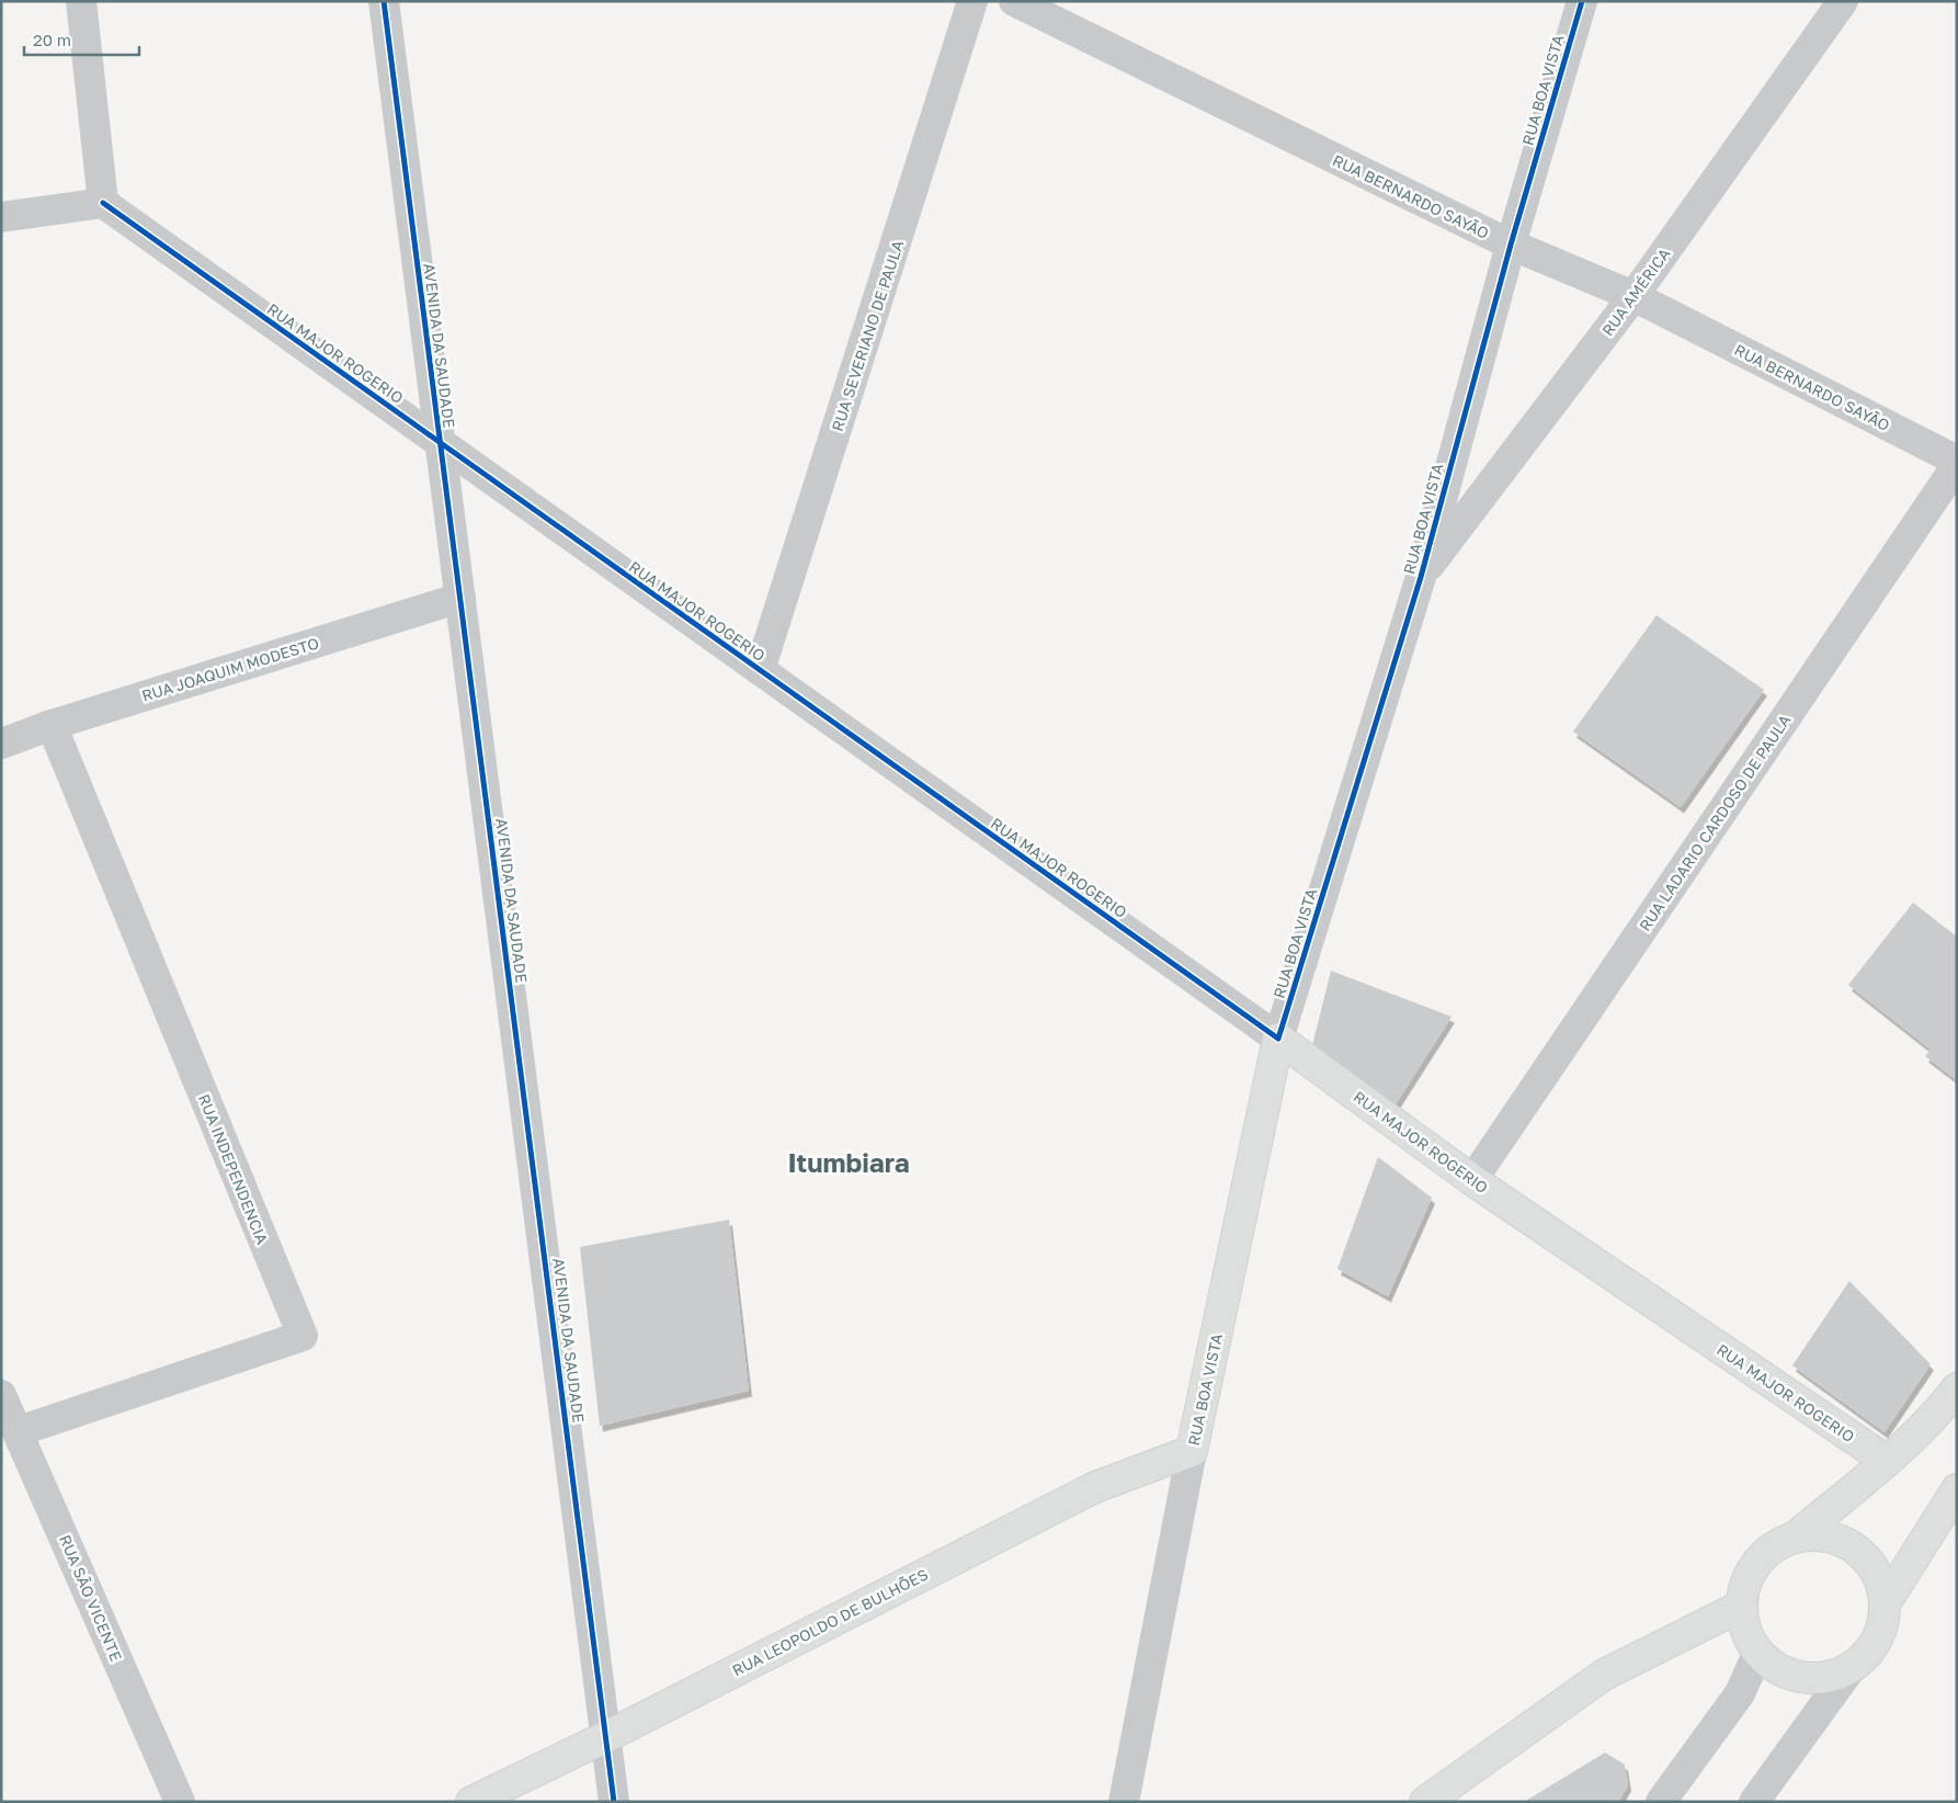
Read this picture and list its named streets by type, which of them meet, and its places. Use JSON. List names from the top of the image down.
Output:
{
  "streets": {
    "main road": ["RUA BOA VISTA", "RUA MAJOR ROGERIO", "RUA LEOPOLDO DE BULHÕES"],
    "street": [
      "RUA BERNARDO SAYÃO",
      "RUA AMÉRICA",
      "RUA SEVERIANO DE PAULA",
      "AVENIDA DA SAUDADE",
      "RUA JOAQUIM MODESTO",
      "RUA LADARIO CARDOSO DE PAULA",
      "RUA INDEPENDENCIA",
      "RUA SÃO VICENTE"
    ]
  },
  "crossings": [
    ["RUA BOA VISTA", "RUA BERNARDO SAYÃO"],
    ["RUA BOA VISTA", "RUA AMÉRICA"],
    ["RUA BOA VISTA", "RUA MAJOR ROGERIO"],
    ["RUA BOA VISTA", "RUA LEOPOLDO DE BULHÕES"],
    ["RUA BERNARDO SAYÃO", "RUA AMÉRICA"],
    ["RUA BERNARDO SAYÃO", "RUA LADARIO CARDOSO DE PAULA"],
    ["RUA SEVERIANO DE PAULA", "RUA MAJOR ROGERIO"],
    ["AVENIDA DA SAUDADE", "RUA MAJOR ROGERIO"],
    ["AVENIDA DA SAUDADE", "RUA JOAQUIM MODESTO"],
    ["AVENIDA DA SAUDADE", "RUA LEOPOLDO DE BULHÕES"],
    ["RUA MAJOR ROGERIO", "RUA LADARIO CARDOSO DE PAULA"],
    ["RUA JOAQUIM MODESTO", "RUA INDEPENDENCIA"],
    ["RUA INDEPENDENCIA", "RUA SÃO VICENTE"]
  ],
  "districts": ["Itumbiara"],
  "scale_bar": "20 m"
}
